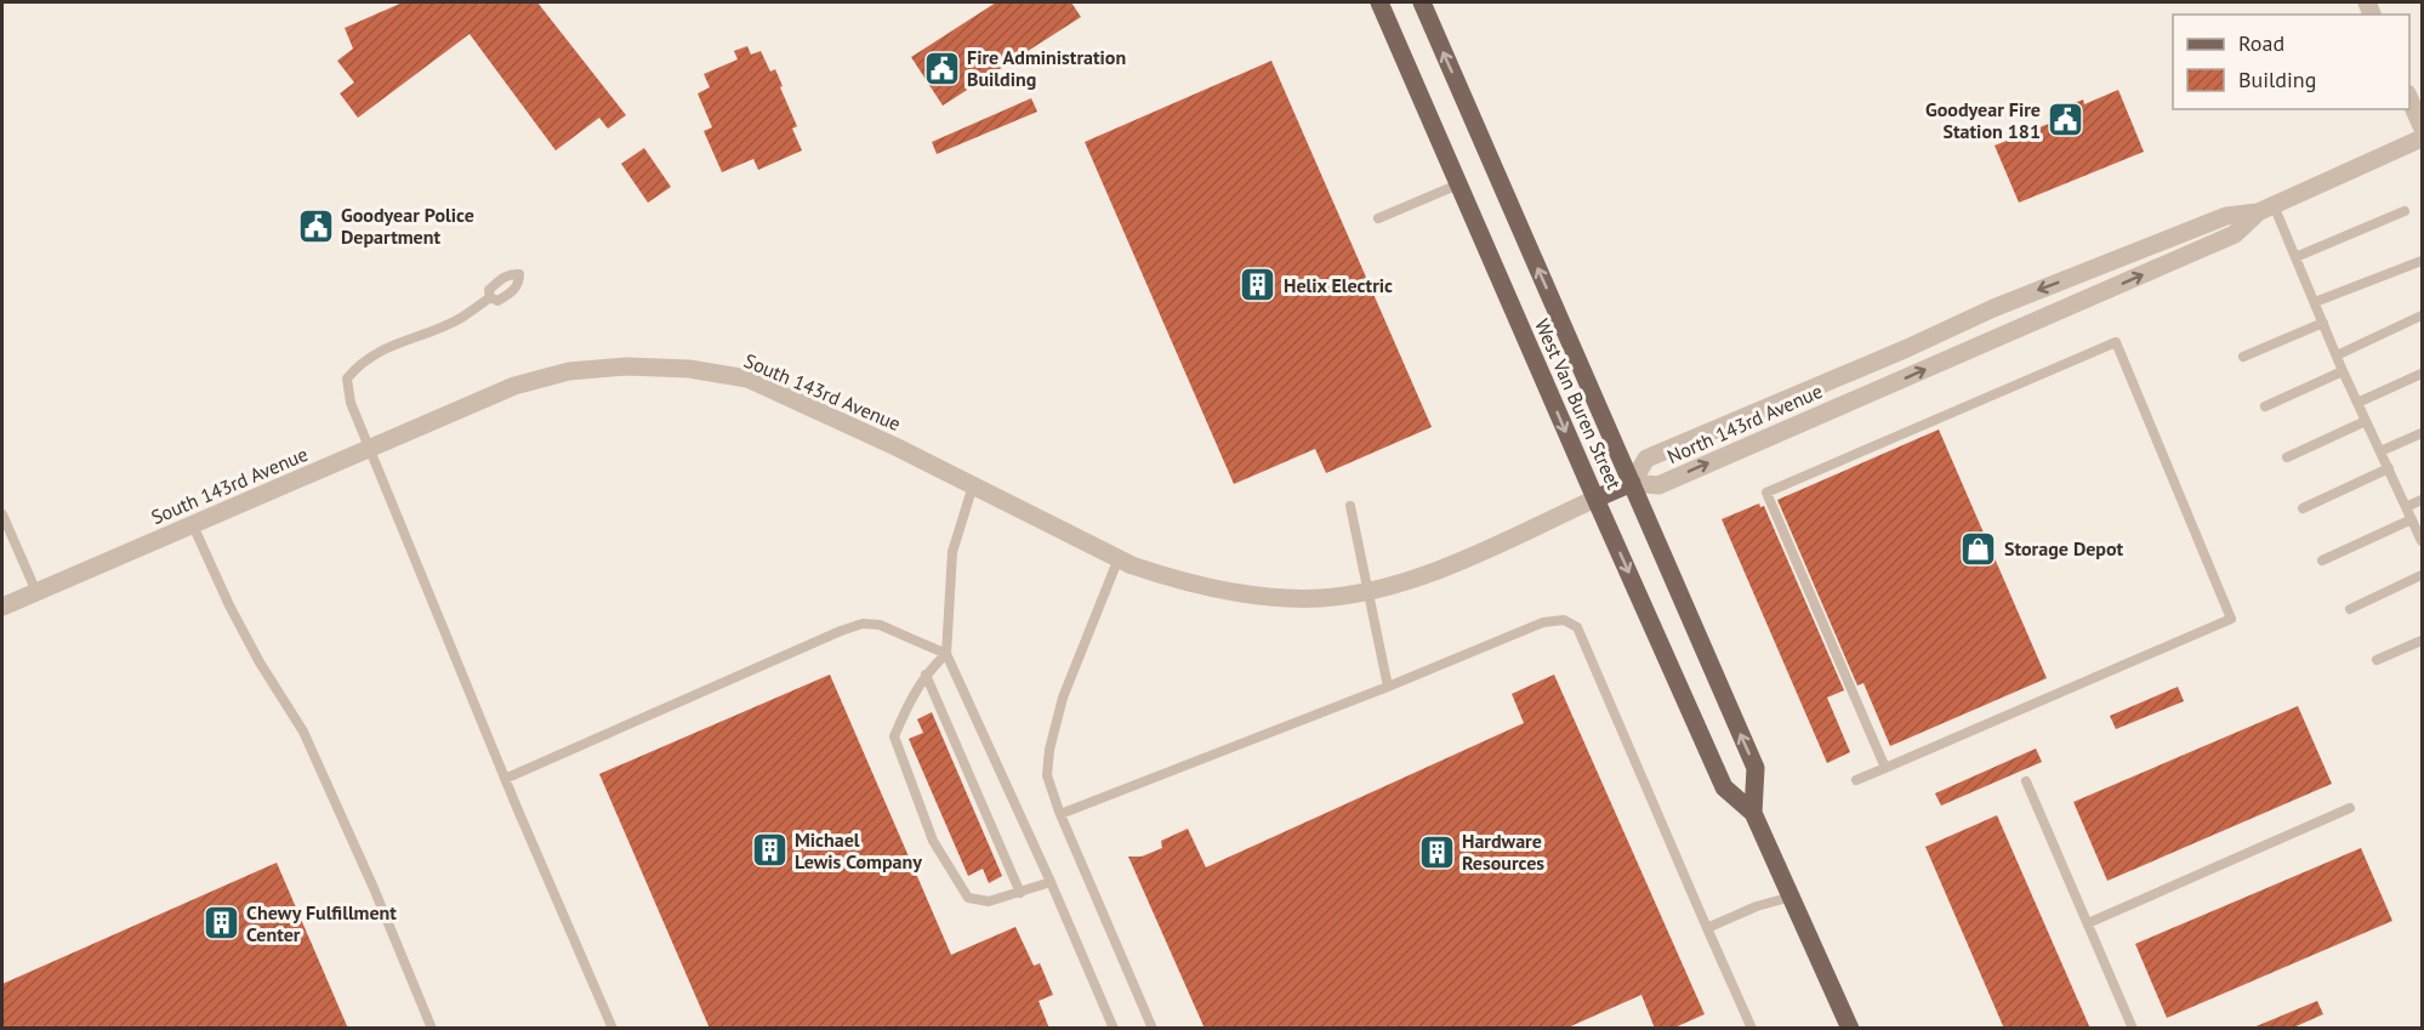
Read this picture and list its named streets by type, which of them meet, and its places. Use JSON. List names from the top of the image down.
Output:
{
  "streets": {
    "main road": ["West Van Buren Street"],
    "street": ["South 143rd Avenue", "North 143rd Avenue"]
  },
  "crossings": [
    ["South 143rd Avenue", "West Van Buren Street"],
    ["West Van Buren Street", "North 143rd Avenue"]
  ],
  "places": {
    "public building": ["Fire Administration Building", "Goodyear Fire Station 181", "Goodyear Police Department"],
    "building": [
      "Helix Electric",
      "Michael Lewis Company",
      "Hardware Resources",
      "Chewy Fulfillment Center"
    ],
    "shop": ["Storage Depot"]
  },
  "legend": ["Road", "Building"]
}
